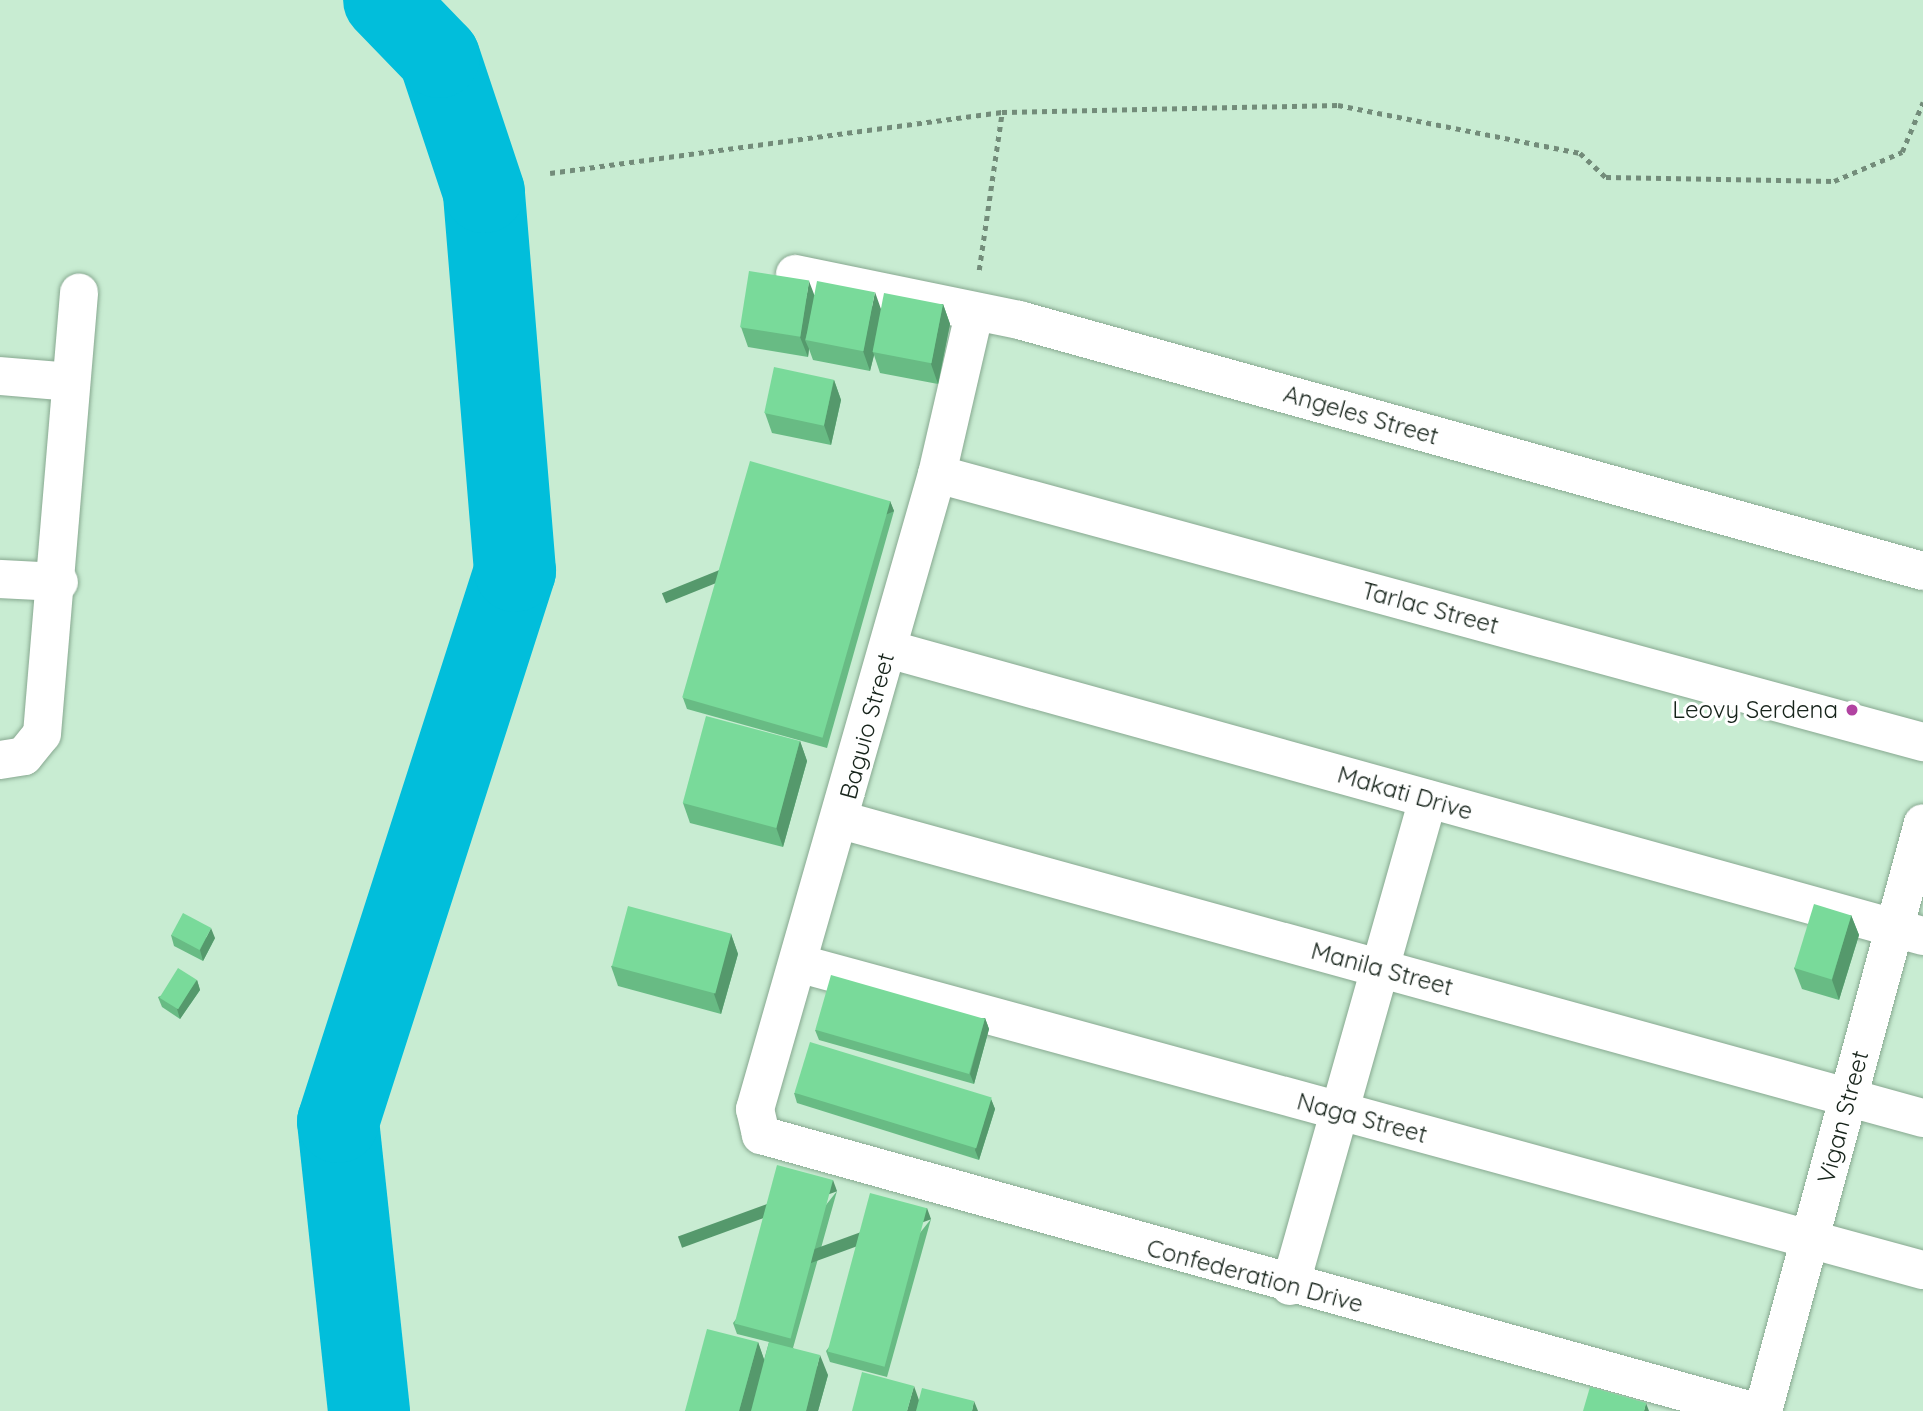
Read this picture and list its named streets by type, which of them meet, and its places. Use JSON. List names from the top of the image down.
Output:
{
  "streets": {
    "street": [
      "Angeles Street",
      "Tarlac Street",
      "Baguio Street",
      "Makati Drive",
      "Manila Street",
      "Vigan Street",
      "Naga Street",
      "Confederation Drive"
    ]
  },
  "crossings": [
    ["Angeles Street", "Baguio Street"],
    ["Tarlac Street", "Baguio Street"],
    ["Baguio Street", "Makati Drive"],
    ["Baguio Street", "Manila Street"],
    ["Baguio Street", "Naga Street"],
    ["Baguio Street", "Confederation Drive"],
    ["Makati Drive", "Vigan Street"],
    ["Manila Street", "Vigan Street"],
    ["Vigan Street", "Naga Street"]
  ],
  "places": ["Leovy Serdena"]
}
